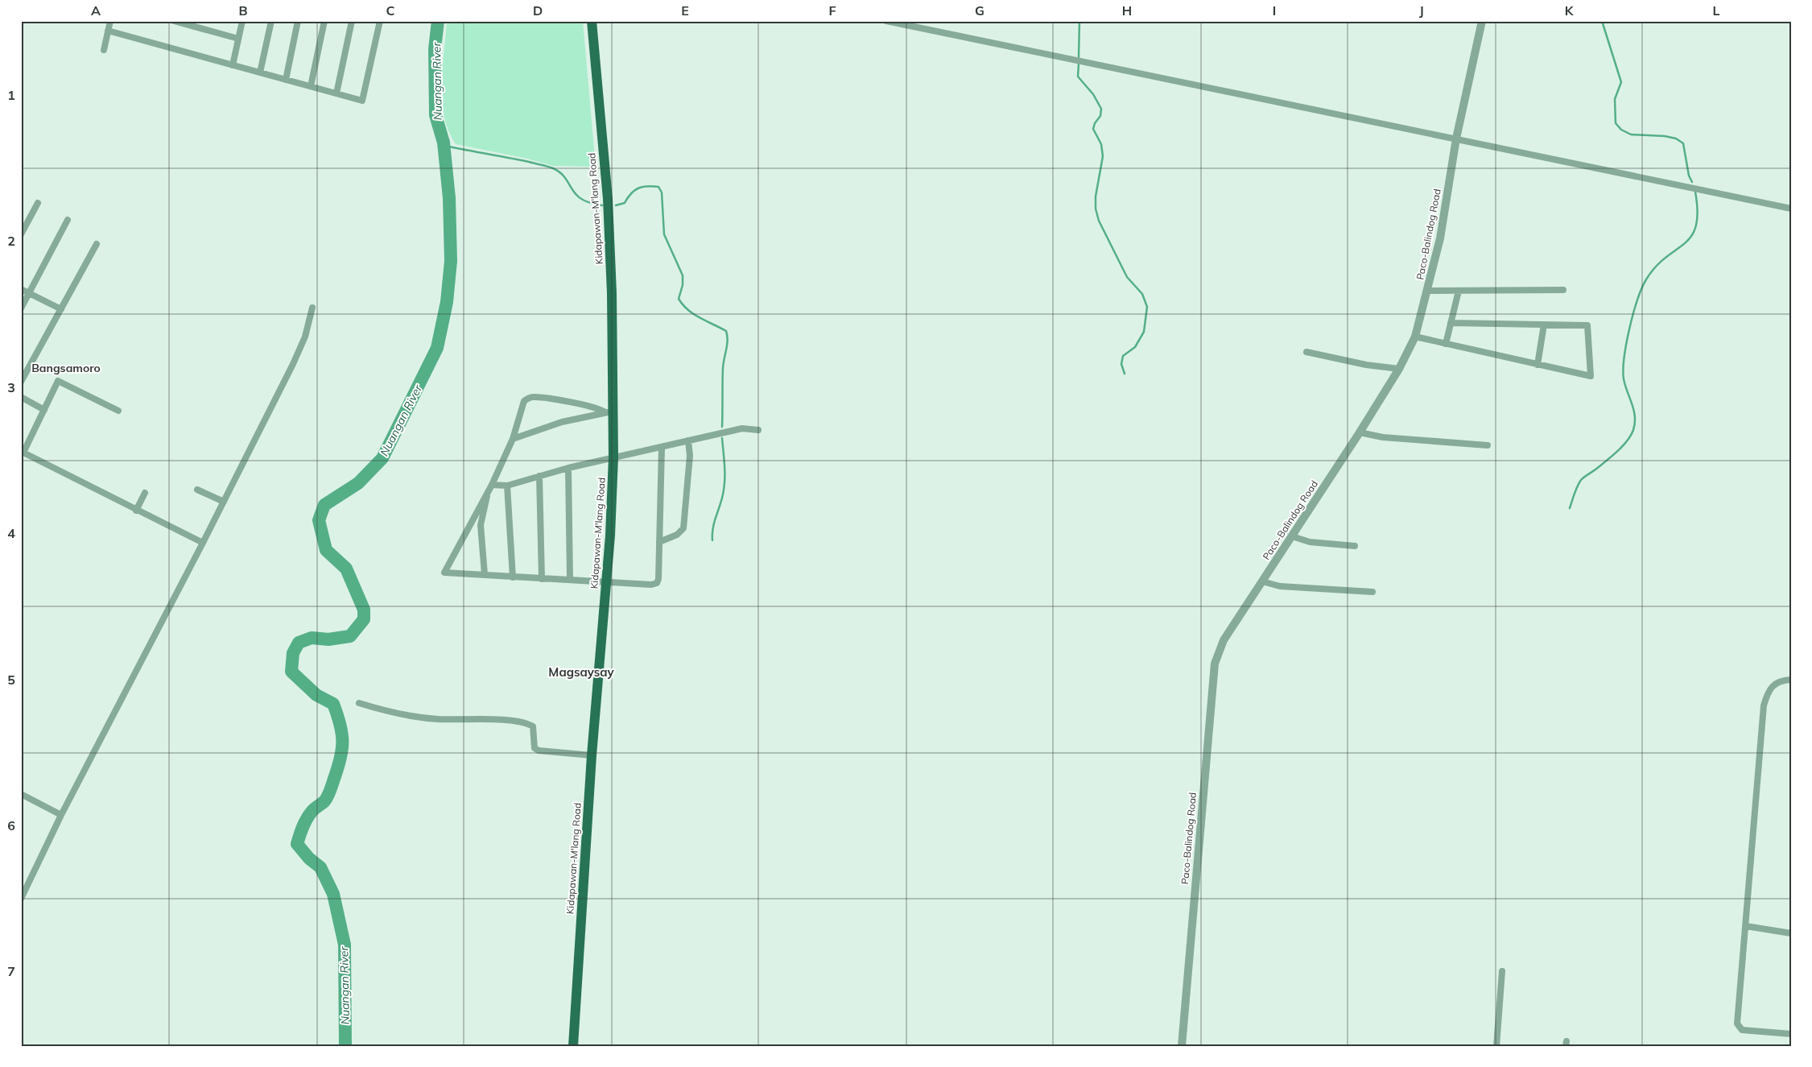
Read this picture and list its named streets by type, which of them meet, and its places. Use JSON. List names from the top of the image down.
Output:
{
  "streets": {
    "main road": ["Kidapawan-M'lang Road"],
    "street": ["Paco-Balindog Road"]
  },
  "districts": ["Bangsamoro", "Magsaysay"],
  "water": ["Nuangan River"],
  "grid": {
    "columns": [
      "A",
      "B",
      "C",
      "D",
      "E",
      "F",
      "G",
      "H",
      "I",
      "J",
      "K",
      "L"
    ],
    "rows": [
      "1",
      "2",
      "3",
      "4",
      "5",
      "6",
      "7"
    ]
  }
}
